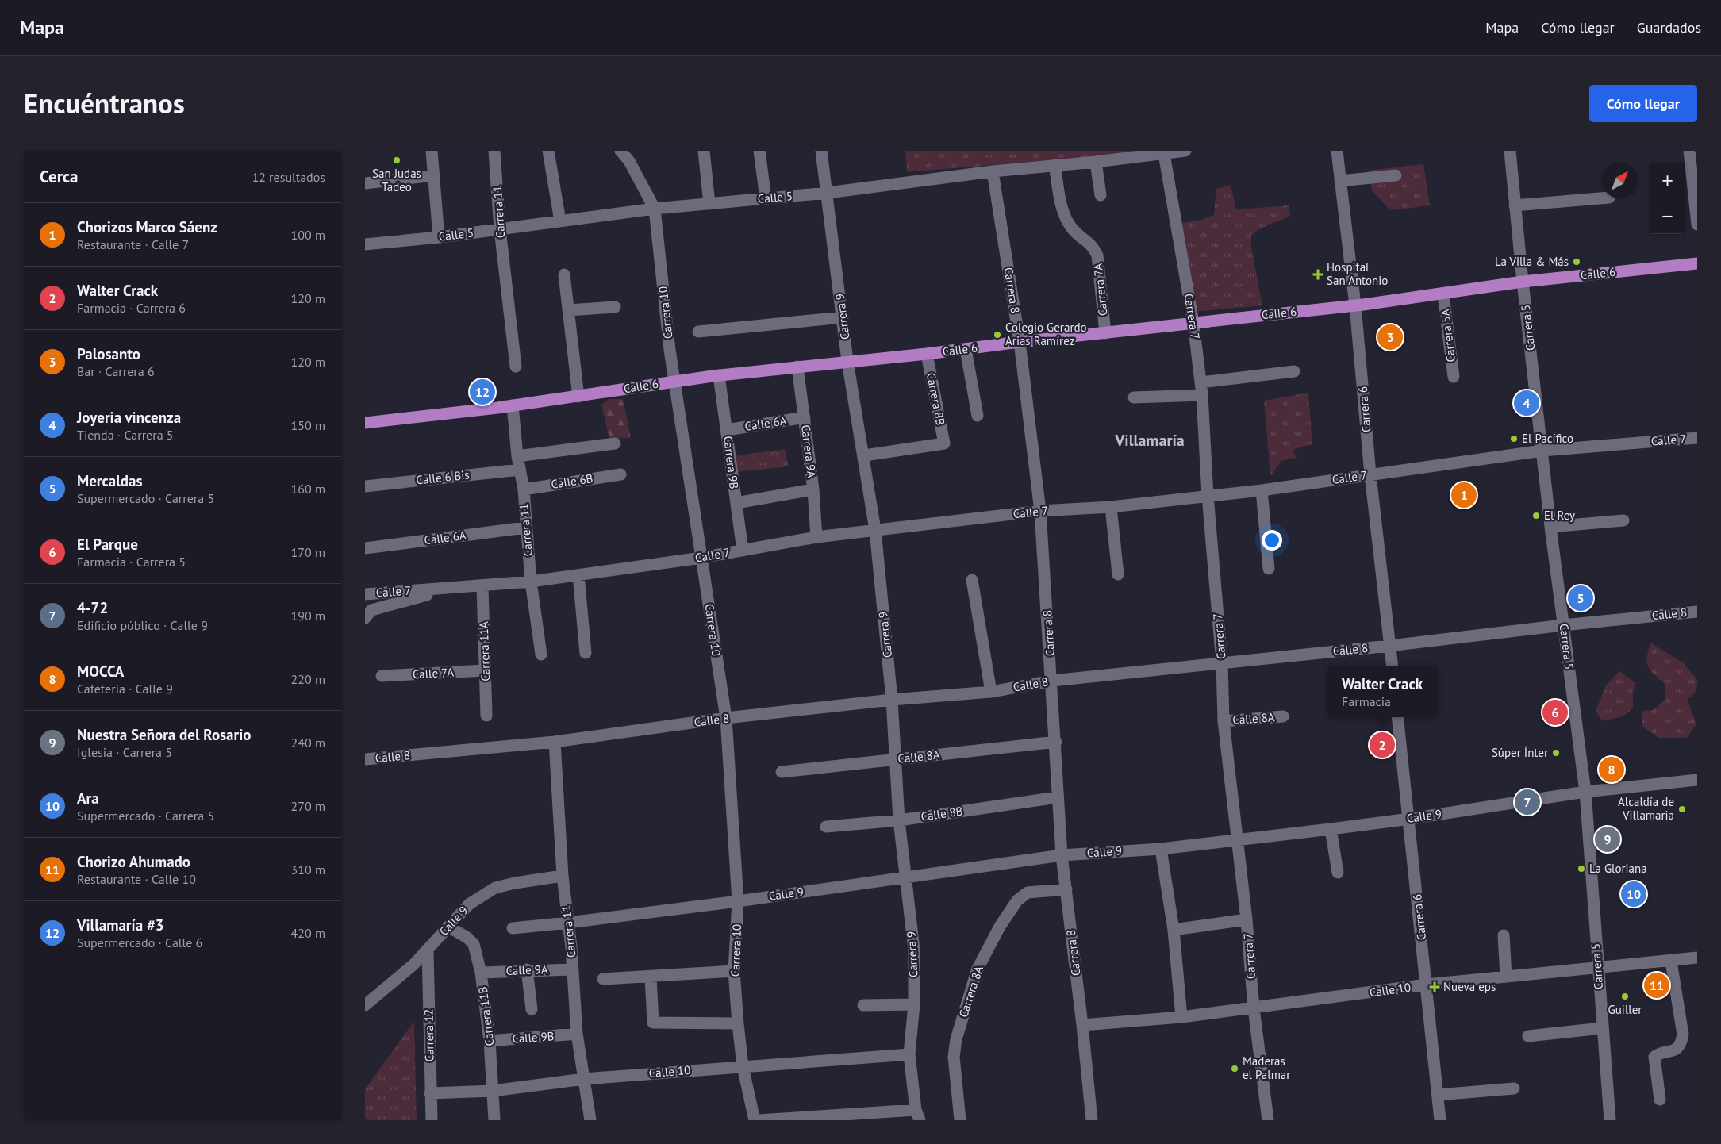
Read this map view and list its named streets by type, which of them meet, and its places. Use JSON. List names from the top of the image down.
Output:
{
  "streets": {
    "main road": ["Calle 6"],
    "street": [
      "Calle 5",
      "Carrera 11",
      "Carrera 7A",
      "Carrera 8",
      "Carrera 10",
      "Carrera 9",
      "Carrera 7",
      "Carrera 5",
      "Carrera 5A",
      "Carrera 8B",
      "Carrera 6",
      "Calle 6A",
      "Calle 7",
      "Carrera 9A",
      "Carrera 9B",
      "Calle 6 Bis",
      "Calle 6B",
      "Calle 8",
      "Carrera 11A",
      "Calle 7A",
      "Calle 8A",
      "Calle 8B",
      "Calle 9",
      "Calle 9A",
      "Calle 10",
      "Carrera 8A",
      "Carrera 11B",
      "Carrera 12",
      "Calle 9B"
    ]
  },
  "crossings": [
    ["Calle 5", "Carrera 11"],
    ["Calle 5", "Carrera 7A"],
    ["Calle 5", "Carrera 8"],
    ["Calle 5", "Carrera 10"],
    ["Calle 5", "Carrera 9"],
    ["Calle 5", "Carrera 7"],
    ["Carrera 11", "Calle 6"],
    ["Carrera 11", "Calle 6A"],
    ["Carrera 11", "Calle 7"],
    ["Carrera 11", "Calle 6 Bis"],
    ["Carrera 11", "Calle 6B"],
    ["Carrera 11", "Calle 8"],
    ["Carrera 11", "Calle 9"],
    ["Carrera 11", "Calle 9A"],
    ["Carrera 11", "Calle 10"],
    ["Carrera 11", "Calle 9B"],
    ["Calle 6", "Carrera 7A"],
    ["Calle 6", "Carrera 8"],
    ["Calle 6", "Carrera 10"],
    ["Calle 6", "Carrera 9"],
    ["Calle 6", "Carrera 7"],
    ["Calle 6", "Carrera 5"],
    ["Calle 6", "Carrera 5A"],
    ["Calle 6", "Carrera 8B"],
    ["Calle 6", "Carrera 6"],
    ["Calle 6", "Carrera 9A"],
    ["Calle 6", "Carrera 9B"],
    ["Carrera 8", "Calle 7"],
    ["Carrera 8", "Calle 8"],
    ["Carrera 8", "Calle 8A"],
    ["Carrera 8", "Calle 8B"],
    ["Carrera 8", "Calle 9"],
    ["Carrera 8", "Calle 10"],
    ["Carrera 8", "Carrera 8A"],
    ["Carrera 10", "Calle 7"],
    ["Carrera 10", "Calle 8"],
    ["Carrera 10", "Calle 9"],
    ["Carrera 10", "Calle 10"],
    ["Carrera 9", "Carrera 8B"],
    ["Carrera 9", "Calle 7"],
    ["Carrera 9", "Calle 8"],
    ["Carrera 9", "Calle 8A"],
    ["Carrera 9", "Calle 8B"],
    ["Carrera 9", "Calle 9"],
    ["Carrera 9", "Calle 10"],
    ["Carrera 7", "Calle 7"],
    ["Carrera 7", "Calle 8"],
    ["Carrera 7", "Calle 8A"],
    ["Carrera 7", "Calle 9"],
    ["Carrera 7", "Calle 10"],
    ["Carrera 5", "Calle 7"],
    ["Carrera 5", "Calle 8"],
    ["Carrera 5", "Calle 9"],
    ["Carrera 5", "Calle 10"],
    ["Carrera 6", "Calle 7"],
    ["Carrera 6", "Calle 8"],
    ["Carrera 6", "Calle 9"],
    ["Carrera 6", "Calle 10"],
    ["Calle 6A", "Carrera 9A"],
    ["Calle 6A", "Carrera 9B"],
    ["Calle 7", "Carrera 9A"],
    ["Calle 7", "Carrera 9B"],
    ["Calle 7", "Carrera 11A"],
    ["Carrera 11A", "Calle 7A"],
    ["Calle 9", "Carrera 11B"],
    ["Calle 9", "Carrera 12"],
    ["Calle 9A", "Carrera 11B"],
    ["Calle 10", "Carrera 11B"],
    ["Calle 10", "Carrera 12"],
    ["Carrera 11B", "Calle 9B"]
  ],
  "districts": ["Villamaría"],
  "places": {
    "other": [
      "San Judas Tadeo",
      "La Villa & Más",
      "Colegio Gerardo Arias Ramírez",
      "El Pacífico",
      "El Rey",
      "Súper Ínter",
      "Alcaldía de Villamaria",
      "La Gloriana",
      "Guiller",
      "Maderas el Palmar"
    ],
    "health": ["Hospital San Antonio", "Nueva eps"]
  },
  "north": "top right",
  "page": {
    "header": "Mapa",
    "nav": ["Mapa", "Cómo llegar", "Guardados"],
    "title": "Encuéntranos",
    "buttons": "Cómo llegar",
    "heading": ["Cerca", "12 resultados"],
    "map_buttons": ["+", "−"],
    "list": [
      {
        "mark": "1",
        "name": "Chorizos Marco Sáenz",
        "note": "Restaurante · Calle 7",
        "value": "100 m"
      },
      {
        "mark": "2",
        "name": "Walter Crack",
        "note": "Farmacia · Carrera 6",
        "value": "120 m"
      },
      {
        "mark": "3",
        "name": "Palosanto",
        "note": "Bar · Carrera 6",
        "value": "120 m"
      },
      {
        "mark": "4",
        "name": "Joyeria vincenza",
        "note": "Tienda · Carrera 5",
        "value": "150 m"
      },
      {
        "mark": "5",
        "name": "Mercaldas",
        "note": "Supermercado · Carrera 5",
        "value": "160 m"
      },
      {
        "mark": "6",
        "name": "El Parque",
        "note": "Farmacia · Carrera 5",
        "value": "170 m"
      },
      {
        "mark": "7",
        "name": "4-72",
        "note": "Edificio público · Calle 9",
        "value": "190 m"
      },
      {
        "mark": "8",
        "name": "MOCCA",
        "note": "Cafetería · Calle 9",
        "value": "220 m"
      },
      {
        "mark": "9",
        "name": "Nuestra Señora del Rosario",
        "note": "Iglesia · Carrera 5",
        "value": "240 m"
      },
      {
        "mark": "10",
        "name": "Ara",
        "note": "Supermercado · Carrera 5",
        "value": "270 m"
      },
      {
        "mark": "11",
        "name": "Chorizo Ahumado",
        "note": "Restaurante · Calle 10",
        "value": "310 m"
      },
      {
        "mark": "12",
        "name": "Villamaría #3",
        "note": "Supermercado · Calle 6",
        "value": "420 m"
      }
    ],
    "pins": [
      "3",
      "12",
      "4",
      "1",
      "5",
      "6",
      "2",
      "8",
      "7",
      "9",
      "10",
      "11"
    ],
    "popup": ["Walter Crack", "Farmacia"]
  }
}
